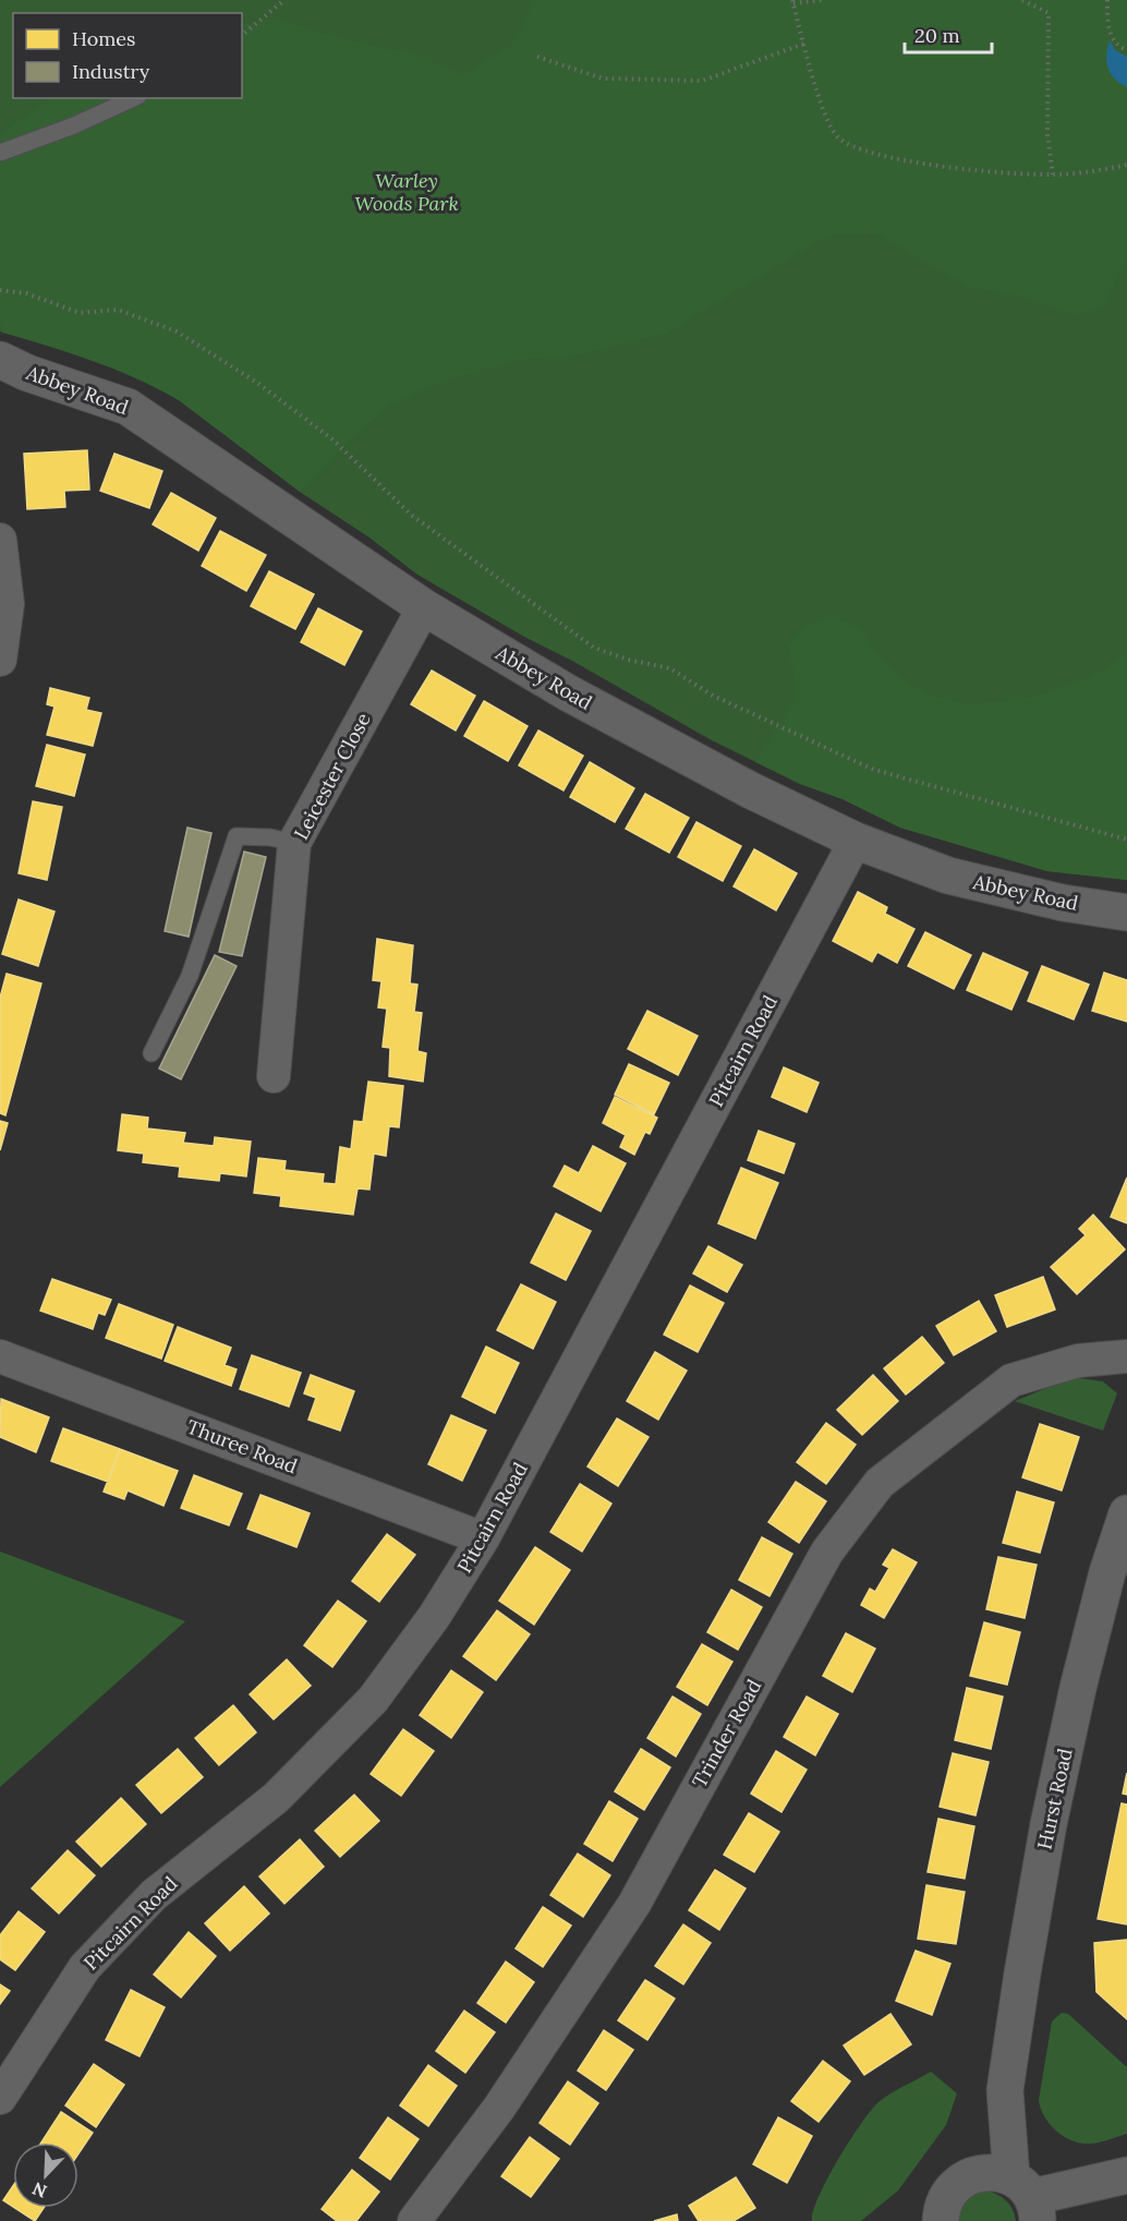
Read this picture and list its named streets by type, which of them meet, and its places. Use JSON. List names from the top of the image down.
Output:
{
  "streets": {
    "street": [
      "Abbey Road",
      "Leicester Close",
      "Pitcairn Road",
      "Thuree Road",
      "Trinder Road",
      "Hurst Road"
    ]
  },
  "crossings": [
    ["Abbey Road", "Leicester Close"],
    ["Abbey Road", "Pitcairn Road"],
    ["Pitcairn Road", "Thuree Road"]
  ],
  "parks": ["Warley Woods Park"],
  "legend": ["Homes", "Industry"],
  "scale_bar": "20 m",
  "north": "bottom left"
}
